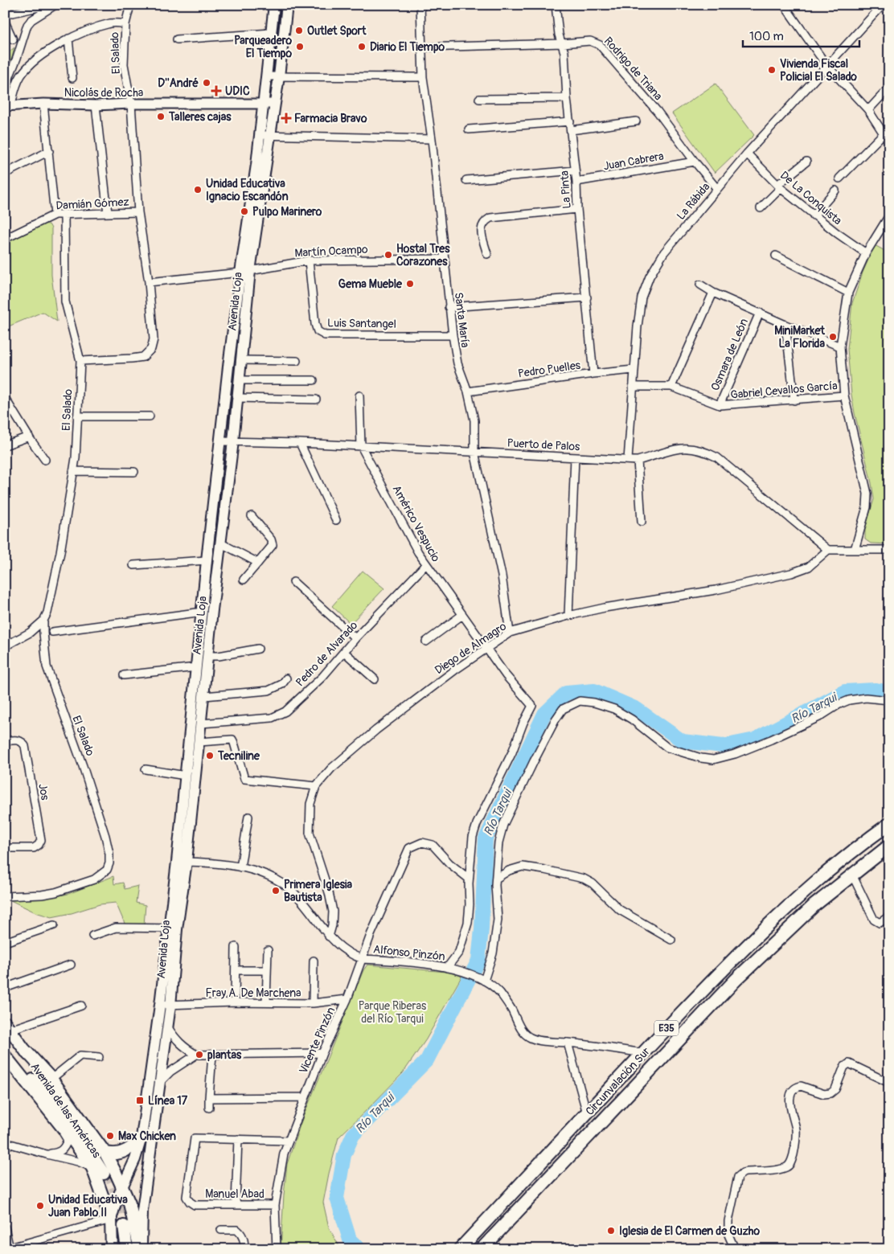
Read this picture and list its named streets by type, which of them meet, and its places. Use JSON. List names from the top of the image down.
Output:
{
  "streets": {
    "highway": ["E35", "Circunvalación Sur"],
    "main road": ["Avenida Loja", "Avenida de las Américas"],
    "street": [
      "El Salado",
      "Rodrigo de Triana",
      "Nicolás de Rocha",
      "Juan Cabrera",
      "La Pinta",
      "De La Conquista",
      "La Rábida",
      "Damián Gómez",
      "Martín Ocampo",
      "Santa María",
      "Luis Santangel",
      "Osmara de León",
      "Pedro Puelles",
      "Gabriel Cevallos García",
      "Puerto de Palos",
      "Américo Vespucio",
      "Diego de Almagro",
      "Pedro de Alvarado",
      "Jos",
      "Alfonso Pinzón",
      "Fray A. De Marchena",
      "Vicente Pinzón",
      "Manuel Abad"
    ]
  },
  "crossings": [
    ["El Salado", "Nicolás de Rocha"],
    ["El Salado", "Damián Gómez"],
    ["El Salado", "Martín Ocampo"],
    ["Rodrigo de Triana", "Juan Cabrera"],
    ["Rodrigo de Triana", "La Pinta"],
    ["Rodrigo de Triana", "La Rábida"],
    ["Rodrigo de Triana", "Santa María"],
    ["Nicolás de Rocha", "Avenida Loja"],
    ["Juan Cabrera", "La Pinta"],
    ["La Pinta", "Pedro Puelles"],
    ["De La Conquista", "La Rábida"],
    ["La Rábida", "Pedro Puelles"],
    ["La Rábida", "Gabriel Cevallos García"],
    ["La Rábida", "Puerto de Palos"],
    ["Martín Ocampo", "Avenida Loja"],
    ["Martín Ocampo", "Santa María"],
    ["Martín Ocampo", "Luis Santangel"],
    ["Avenida Loja", "Puerto de Palos"],
    ["Avenida Loja", "Pedro de Alvarado"],
    ["Avenida Loja", "Alfonso Pinzón"],
    ["Avenida Loja", "Fray A. De Marchena"],
    ["Avenida Loja", "Avenida de las Américas"],
    ["Santa María", "Luis Santangel"],
    ["Santa María", "Pedro Puelles"],
    ["Santa María", "Puerto de Palos"],
    ["Santa María", "Diego de Almagro"],
    ["Osmara de León", "Gabriel Cevallos García"],
    ["Puerto de Palos", "Américo Vespucio"],
    ["Puerto de Palos", "Diego de Almagro"],
    ["Américo Vespucio", "Diego de Almagro"],
    ["Américo Vespucio", "Pedro de Alvarado"],
    ["Américo Vespucio", "Vicente Pinzón"],
    ["Diego de Almagro", "Alfonso Pinzón"],
    ["Alfonso Pinzón", "Vicente Pinzón"],
    ["Alfonso Pinzón", "Circunvalación Sur"],
    ["Fray A. De Marchena", "Vicente Pinzón"],
    ["Vicente Pinzón", "Manuel Abad"]
  ],
  "water": ["Río Tarqui"],
  "parks": ["Parque Riberas del Río Tarqui"],
  "places": {
    "other": [
      "Outlet Sport",
      "Parqueadero El Tiempo",
      "Diario El Tiempo",
      "Vivienda Fiscal Policial El Salado",
      "D''André",
      "Talleres cajas",
      "Unidad Educativa Ignacio Escandón",
      "Pulpo Marinero",
      "Hostal Tres Corazones",
      "Gema Mueble",
      "MiniMarket La Florida",
      "Tecniline",
      "Primera Iglesia Bautista",
      "plantas",
      "Max Chicken",
      "Unidad Educativa Juan Pablo II",
      "Iglesia de El Carmen de Guzho"
    ],
    "health": ["UDIC", "Farmacia Bravo"],
    "transit": ["Línea 17"]
  },
  "scale_bar": "100 m"
}
